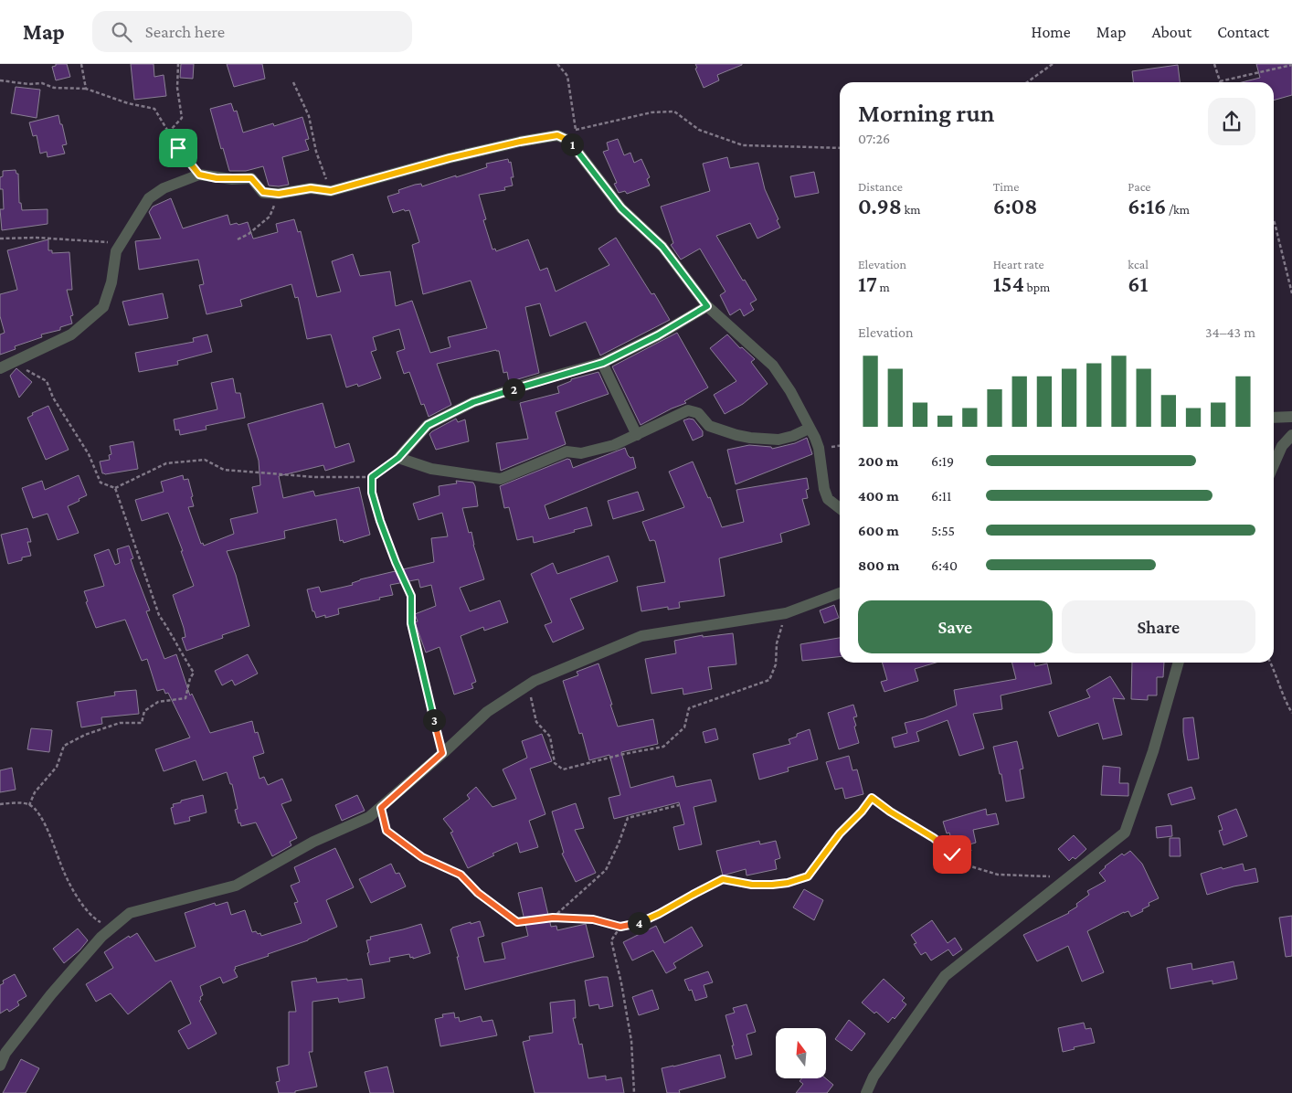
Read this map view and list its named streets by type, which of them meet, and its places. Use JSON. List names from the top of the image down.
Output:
{
  "north": "top",
  "page": {
    "header": "Map",
    "search": "Search here",
    "nav": [
      "Home",
      "Map",
      "About",
      "Contact"
    ],
    "heading": ["Morning run", "07:26"],
    "pins": [
      "1",
      "2",
      "3",
      "4"
    ],
    "stats": [
      ["Distance", "0.98 km"],
      ["Time", "6:08"],
      ["Pace", "6:16 /km"],
      ["Elevation", "17 m"],
      ["Heart rate", "154 bpm"],
      ["kcal", "61"]
    ],
    "chart": ["Elevation", "34–43 m"],
    "list": [
      {
        "name": "200 m",
        "note": "6:19"
      },
      {
        "name": "400 m",
        "note": "6:11"
      },
      {
        "name": "600 m",
        "note": "5:55"
      },
      {
        "name": "800 m",
        "note": "6:40"
      }
    ],
    "buttons": ["Save", "Share"]
  }
}
